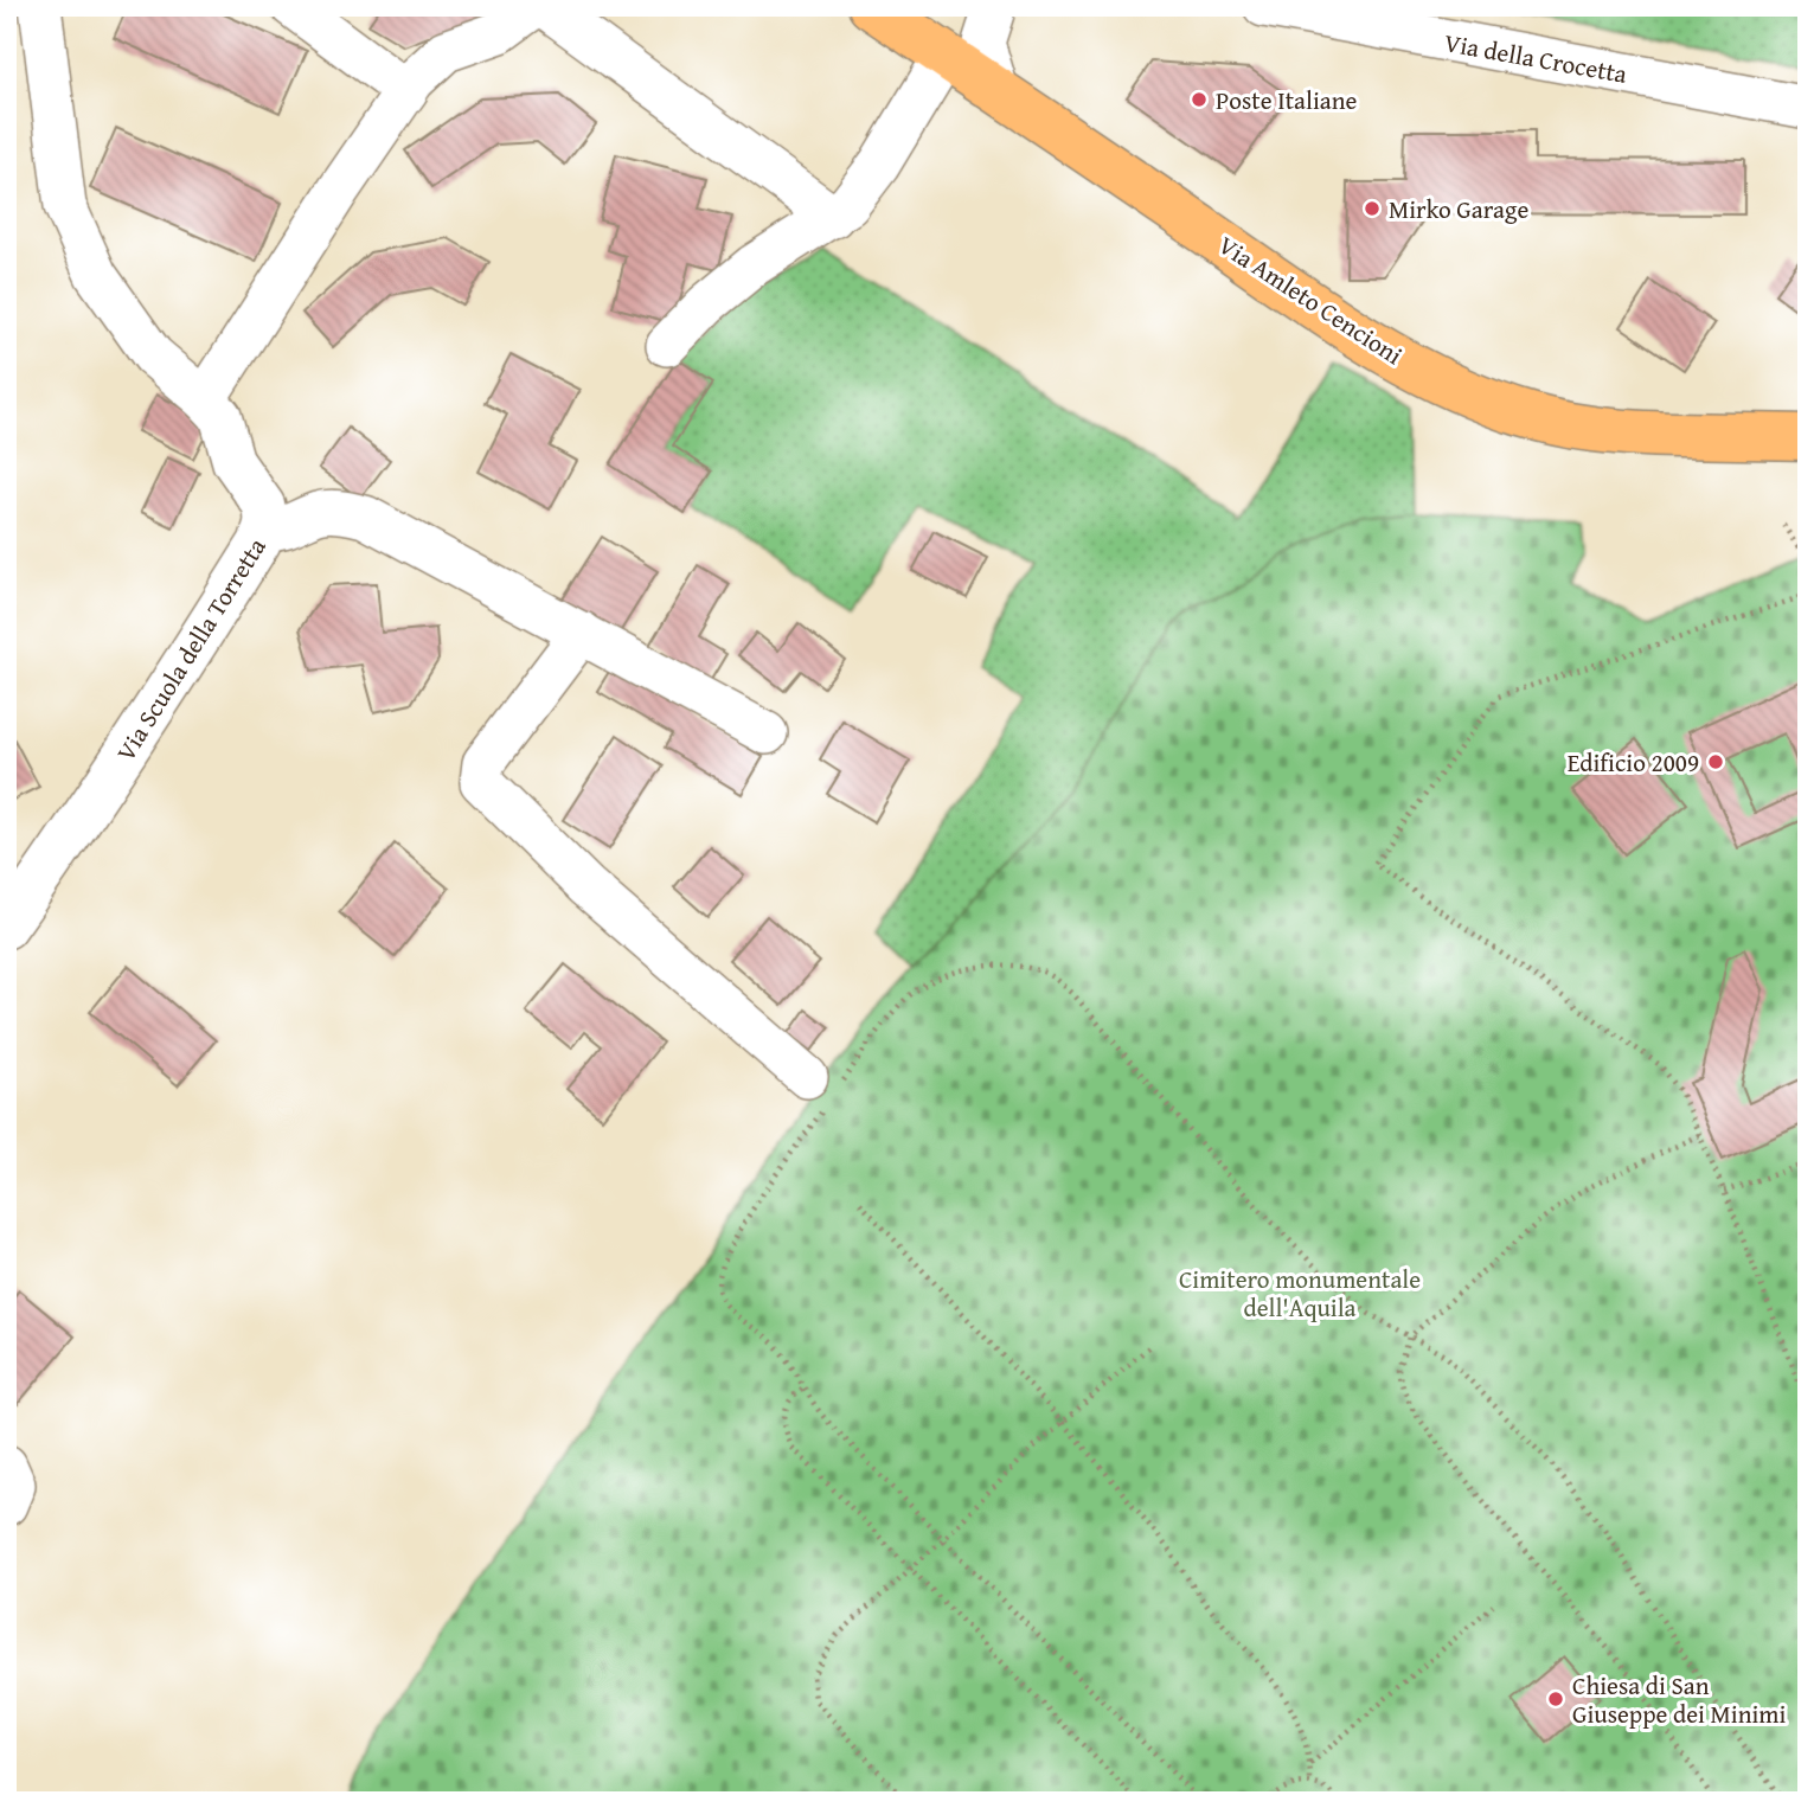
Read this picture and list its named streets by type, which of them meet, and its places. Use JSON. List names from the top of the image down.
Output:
{
  "streets": {
    "main road": ["Via Amleto Cencioni"],
    "street": ["Via della Crocetta", "Via Scuola della Torretta"]
  },
  "parks": ["Cimitero monumentale dell'Aquila"],
  "places": [
    "Poste Italiane",
    "Mirko Garage",
    "Edificio 2009",
    "Chiesa di San Giuseppe dei Minimi"
  ]
}
